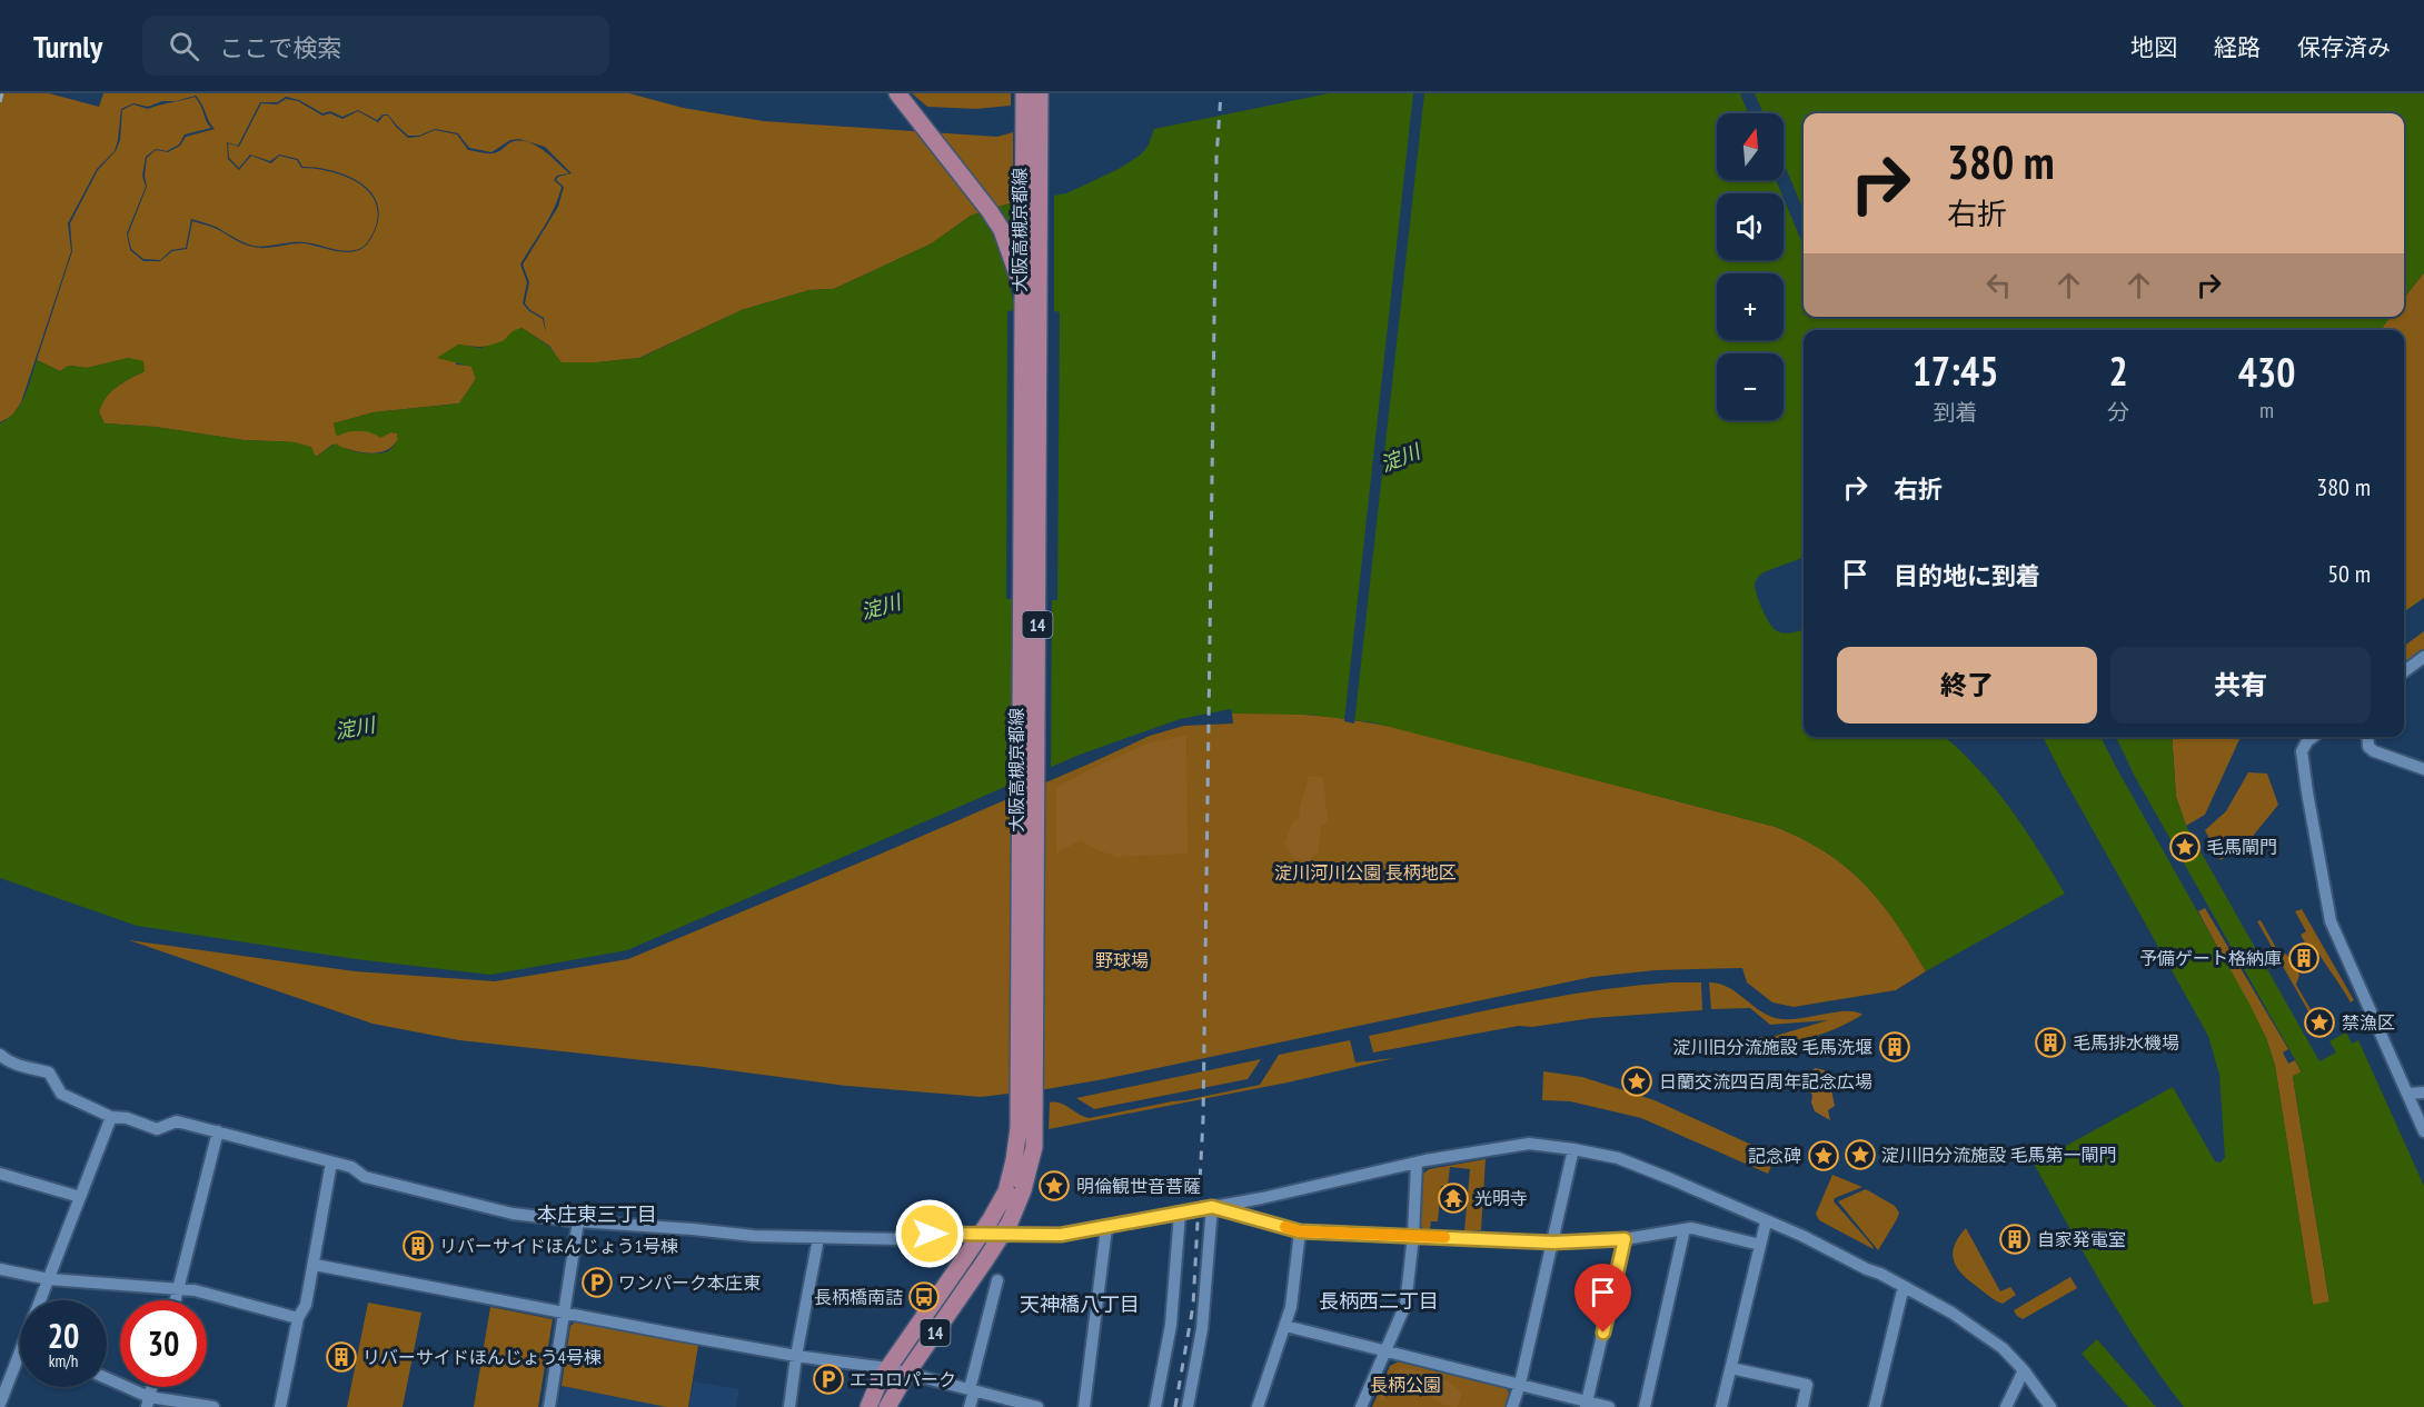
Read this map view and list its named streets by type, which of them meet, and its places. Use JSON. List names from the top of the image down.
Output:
{
  "streets": {
    "main road": ["大阪高槻京都線", "14"]
  },
  "districts": ["本庄東三丁目", "長柄西二丁目", "天神橋八丁目"],
  "water": ["淀川"],
  "parks": ["淀川河川公園 長柄地区", "野球場", "長柄公園"],
  "places": {
    "place": [
      "毛馬閘門",
      "禁漁区",
      "日蘭交流四百周年記念広場",
      "淀川旧分流施設 毛馬第一閘門",
      "記念碑",
      "明倫観世音菩薩"
    ],
    "building": [
      "予備ゲート格納庫",
      "毛馬排水機場",
      "淀川旧分流施設 毛馬洗堰",
      "自家発電室",
      "リバーサイドほんじょう1号棟",
      "リバーサイドほんじょう4号棟"
    ],
    "temple": ["光明寺"],
    "parking": ["ワンパーク本庄東", "エコロパーク"],
    "bus stop": ["長柄橋南詰"]
  },
  "north": "top",
  "page": {
    "header": "Turnly",
    "search": "ここで検索",
    "nav": ["地図", "経路", "保存済み"],
    "map_buttons": ["+", "−"],
    "turn": ["380 m", "右折"],
    "eta": [
      "17:45",
      "到着",
      "2",
      "分",
      "430",
      "m"
    ],
    "list": [
      {
        "name": "右折",
        "value": "380 m"
      },
      {
        "name": "目的地に到着",
        "value": "50 m"
      }
    ],
    "buttons": ["終了", "共有"],
    "speed": "20 km/h",
    "limit": "30"
  }
}
